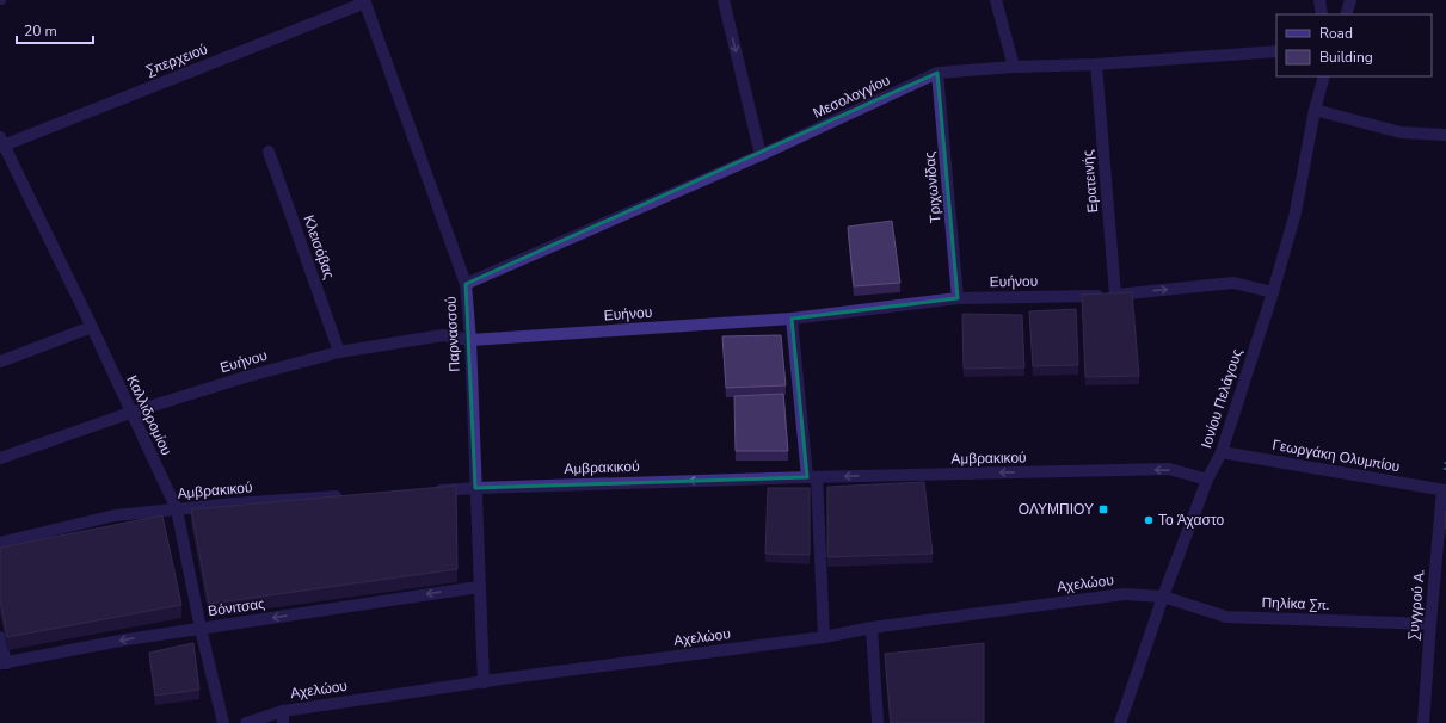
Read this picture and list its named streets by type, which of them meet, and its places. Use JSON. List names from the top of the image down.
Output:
{
  "streets": {
    "street": [
      "Σπερχειού",
      "Μεσολογγίου",
      "Ερατεινής",
      "Τριχωνίδας",
      "Κλεισόβας",
      "Ευήνου",
      "Παρνασσού",
      "Ιονίου Πελάγους",
      "Καλλιδρομίου",
      "Γεωργάκη Ολυμπίου",
      "Αμβρακικού",
      "Αχελώου",
      "Πηλίκα Σπ.",
      "Συγγρού Α.",
      "Βόνιτσας"
    ]
  },
  "crossings": [
    ["Σπερχειού", "Παρνασσού"],
    ["Σπερχειού", "Καλλιδρομίου"],
    ["Μεσολογγίου", "Ερατεινής"],
    ["Μεσολογγίου", "Τριχωνίδας"],
    ["Μεσολογγίου", "Παρνασσού"],
    ["Ερατεινής", "Ευήνου"],
    ["Τριχωνίδας", "Ευήνου"],
    ["Κλεισόβας", "Ευήνου"],
    ["Ευήνου", "Παρνασσού"],
    ["Ευήνου", "Ιονίου Πελάγους"],
    ["Ευήνου", "Καλλιδρομίου"],
    ["Παρνασσού", "Αμβρακικού"],
    ["Παρνασσού", "Αχελώου"],
    ["Παρνασσού", "Βόνιτσας"],
    ["Ιονίου Πελάγους", "Γεωργάκη Ολυμπίου"],
    ["Ιονίου Πελάγους", "Αμβρακικού"],
    ["Ιονίου Πελάγους", "Αχελώου"],
    ["Ιονίου Πελάγους", "Πηλίκα Σπ."],
    ["Καλλιδρομίου", "Αμβρακικού"],
    ["Καλλιδρομίου", "Βόνιτσας"],
    ["Γεωργάκη Ολυμπίου", "Συγγρού Α."],
    ["Αχελώου", "Πηλίκα Σπ."],
    ["Πηλίκα Σπ.", "Συγγρού Α."]
  ],
  "one_way": ["Αμβρακικού", "Βόνιτσας"],
  "places": {
    "transit": ["ΟΛΥΜΠΙΟΥ"],
    "other": ["Το Άχαστο"]
  },
  "legend": ["Road", "Building"],
  "scale_bar": "20 m"
}
